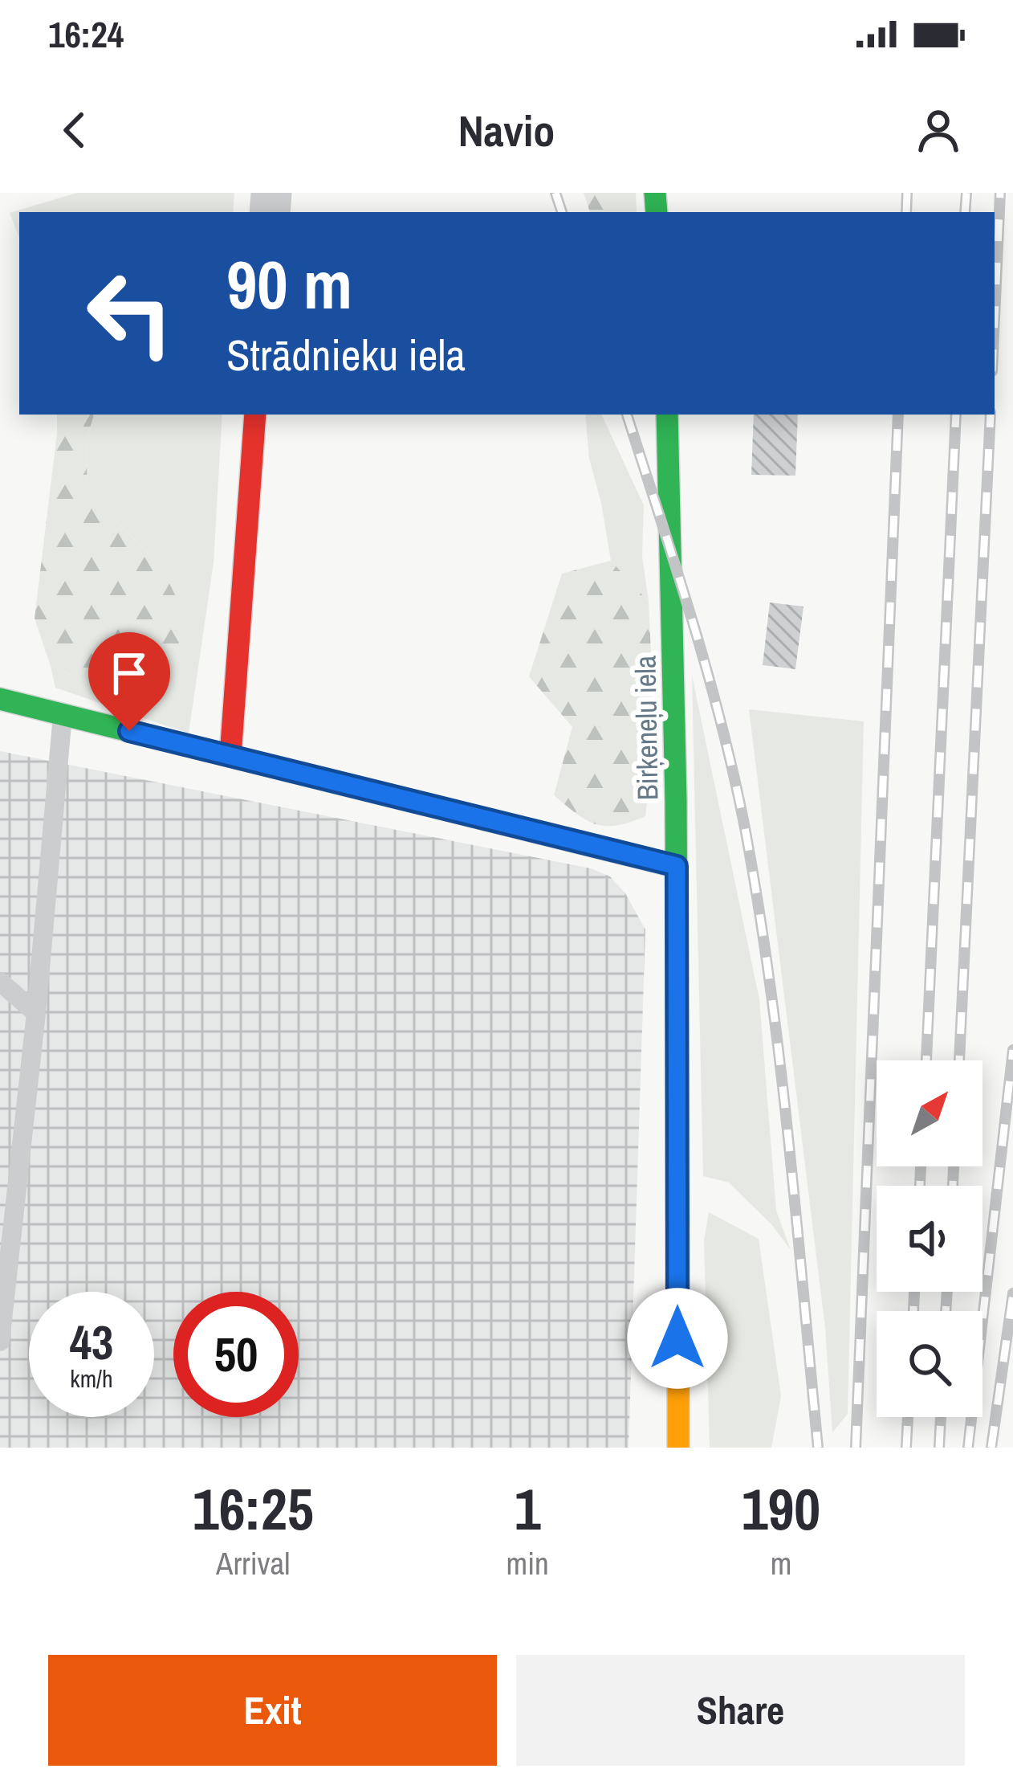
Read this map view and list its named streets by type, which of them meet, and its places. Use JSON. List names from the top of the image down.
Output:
{
  "streets": {
    "main road": ["Birķeneļu iela"]
  },
  "north": "top right",
  "page": {
    "status": "16:24",
    "header": "Navio",
    "turn": ["90 m", "Strādnieku iela"],
    "speed": "43 km/h",
    "limit": "50",
    "eta": [
      "16:25",
      "Arrival",
      "1",
      "min",
      "190",
      "m"
    ],
    "buttons": ["Exit", "Share"]
  }
}
